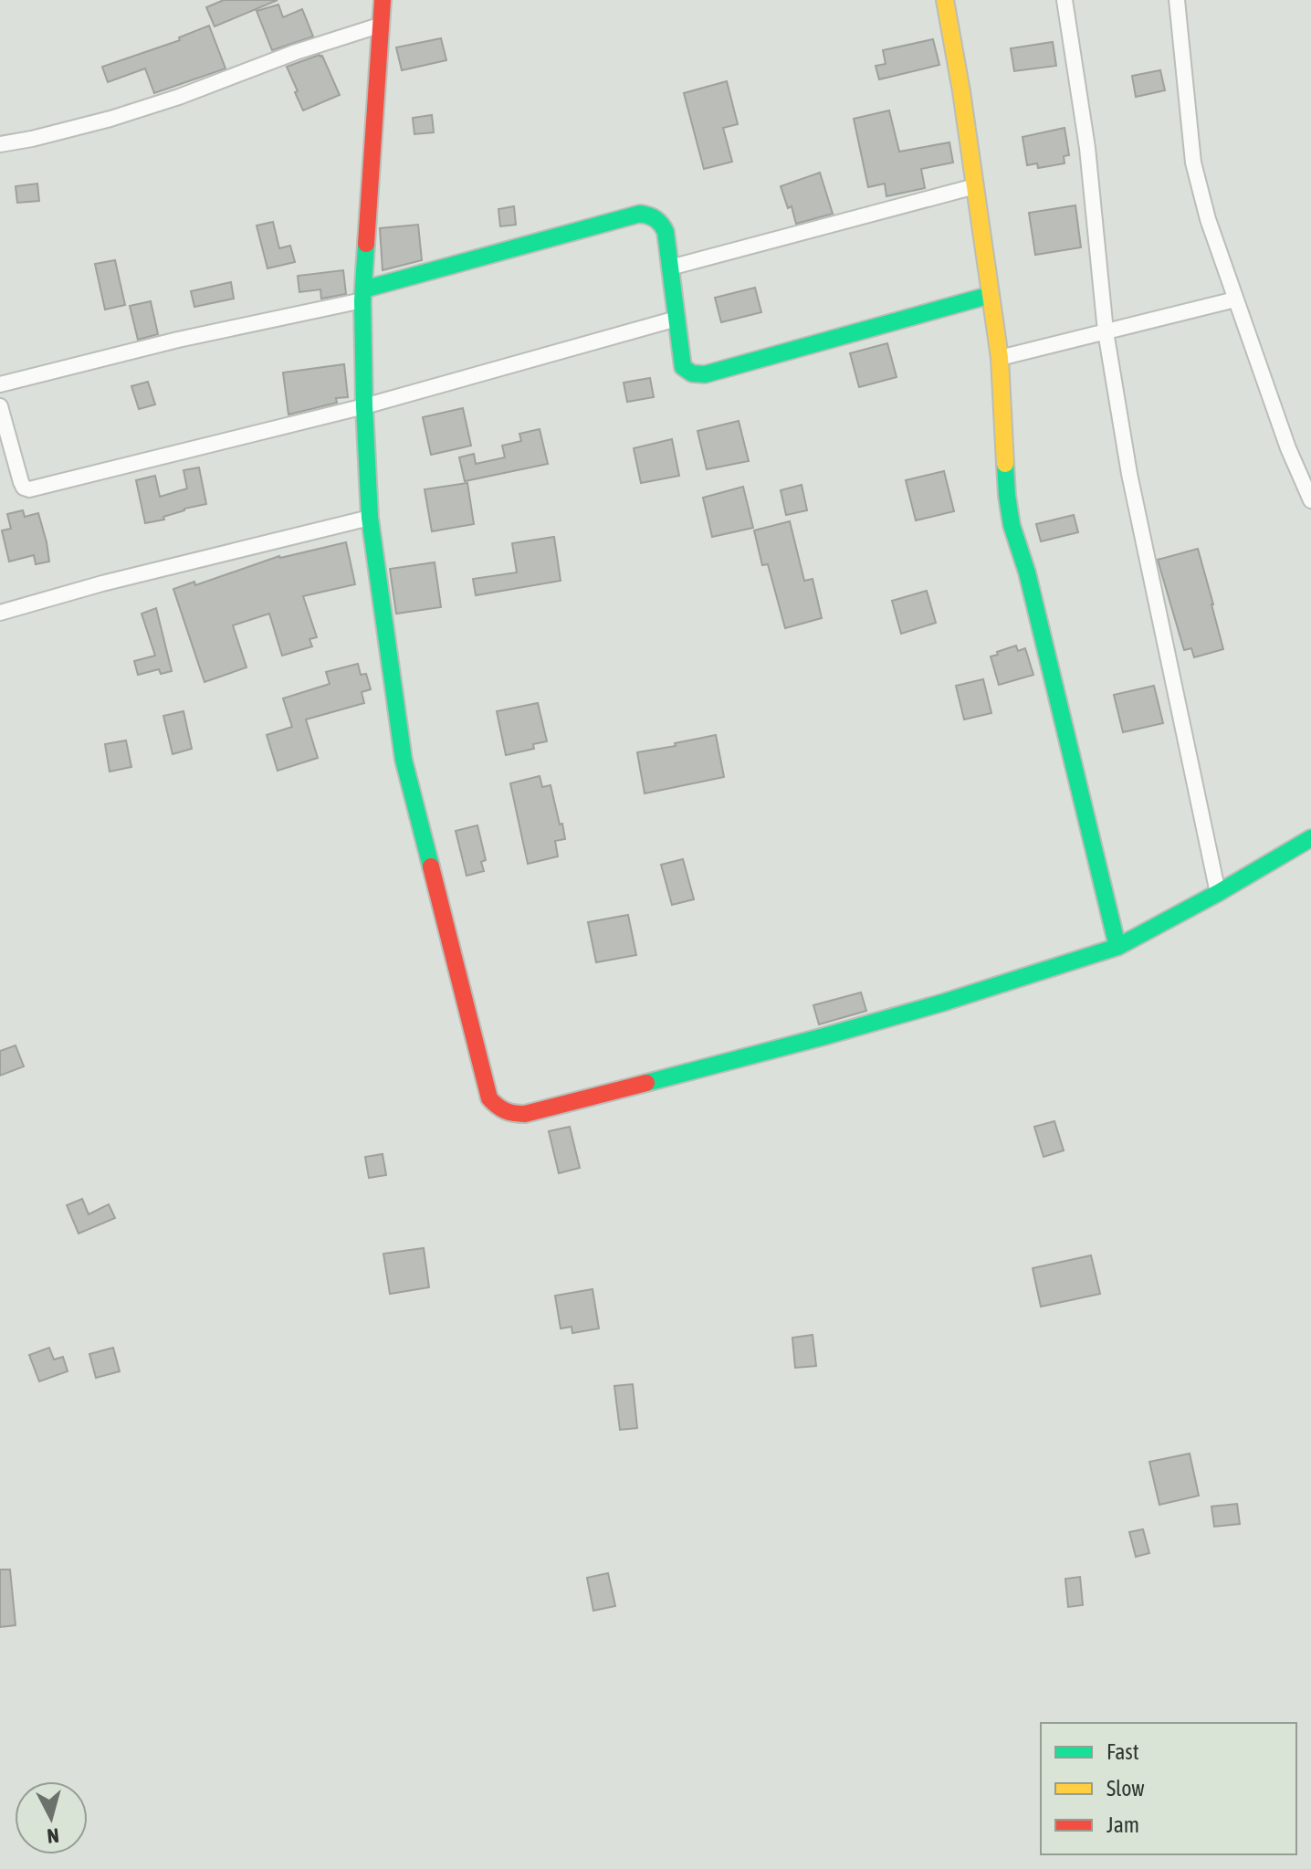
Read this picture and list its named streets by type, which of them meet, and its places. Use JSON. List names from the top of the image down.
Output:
{
  "legend": ["Fast", "Slow", "Jam"],
  "north": "bottom"
}
